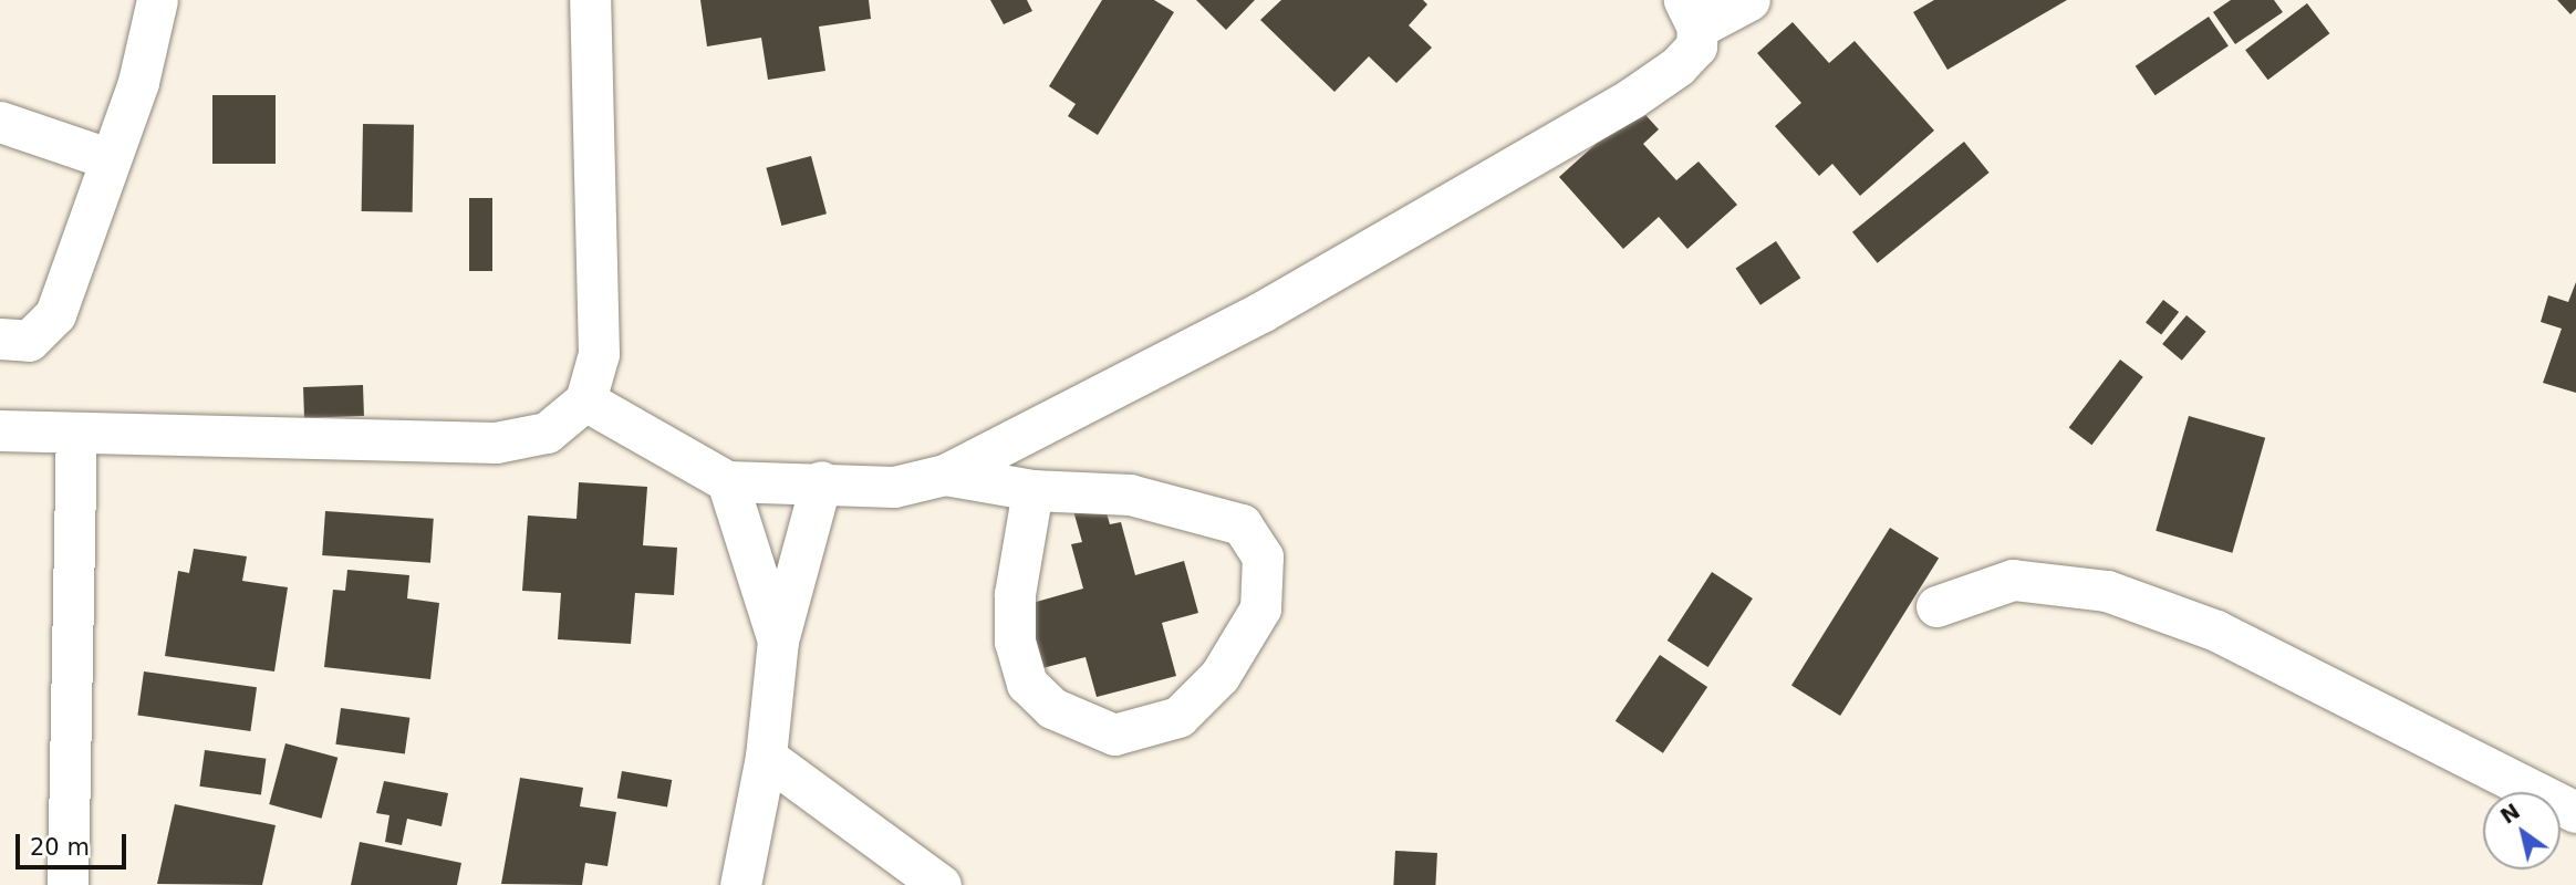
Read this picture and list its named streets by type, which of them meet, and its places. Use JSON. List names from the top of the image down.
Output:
{
  "scale_bar": "20 m",
  "north": "top left"
}
